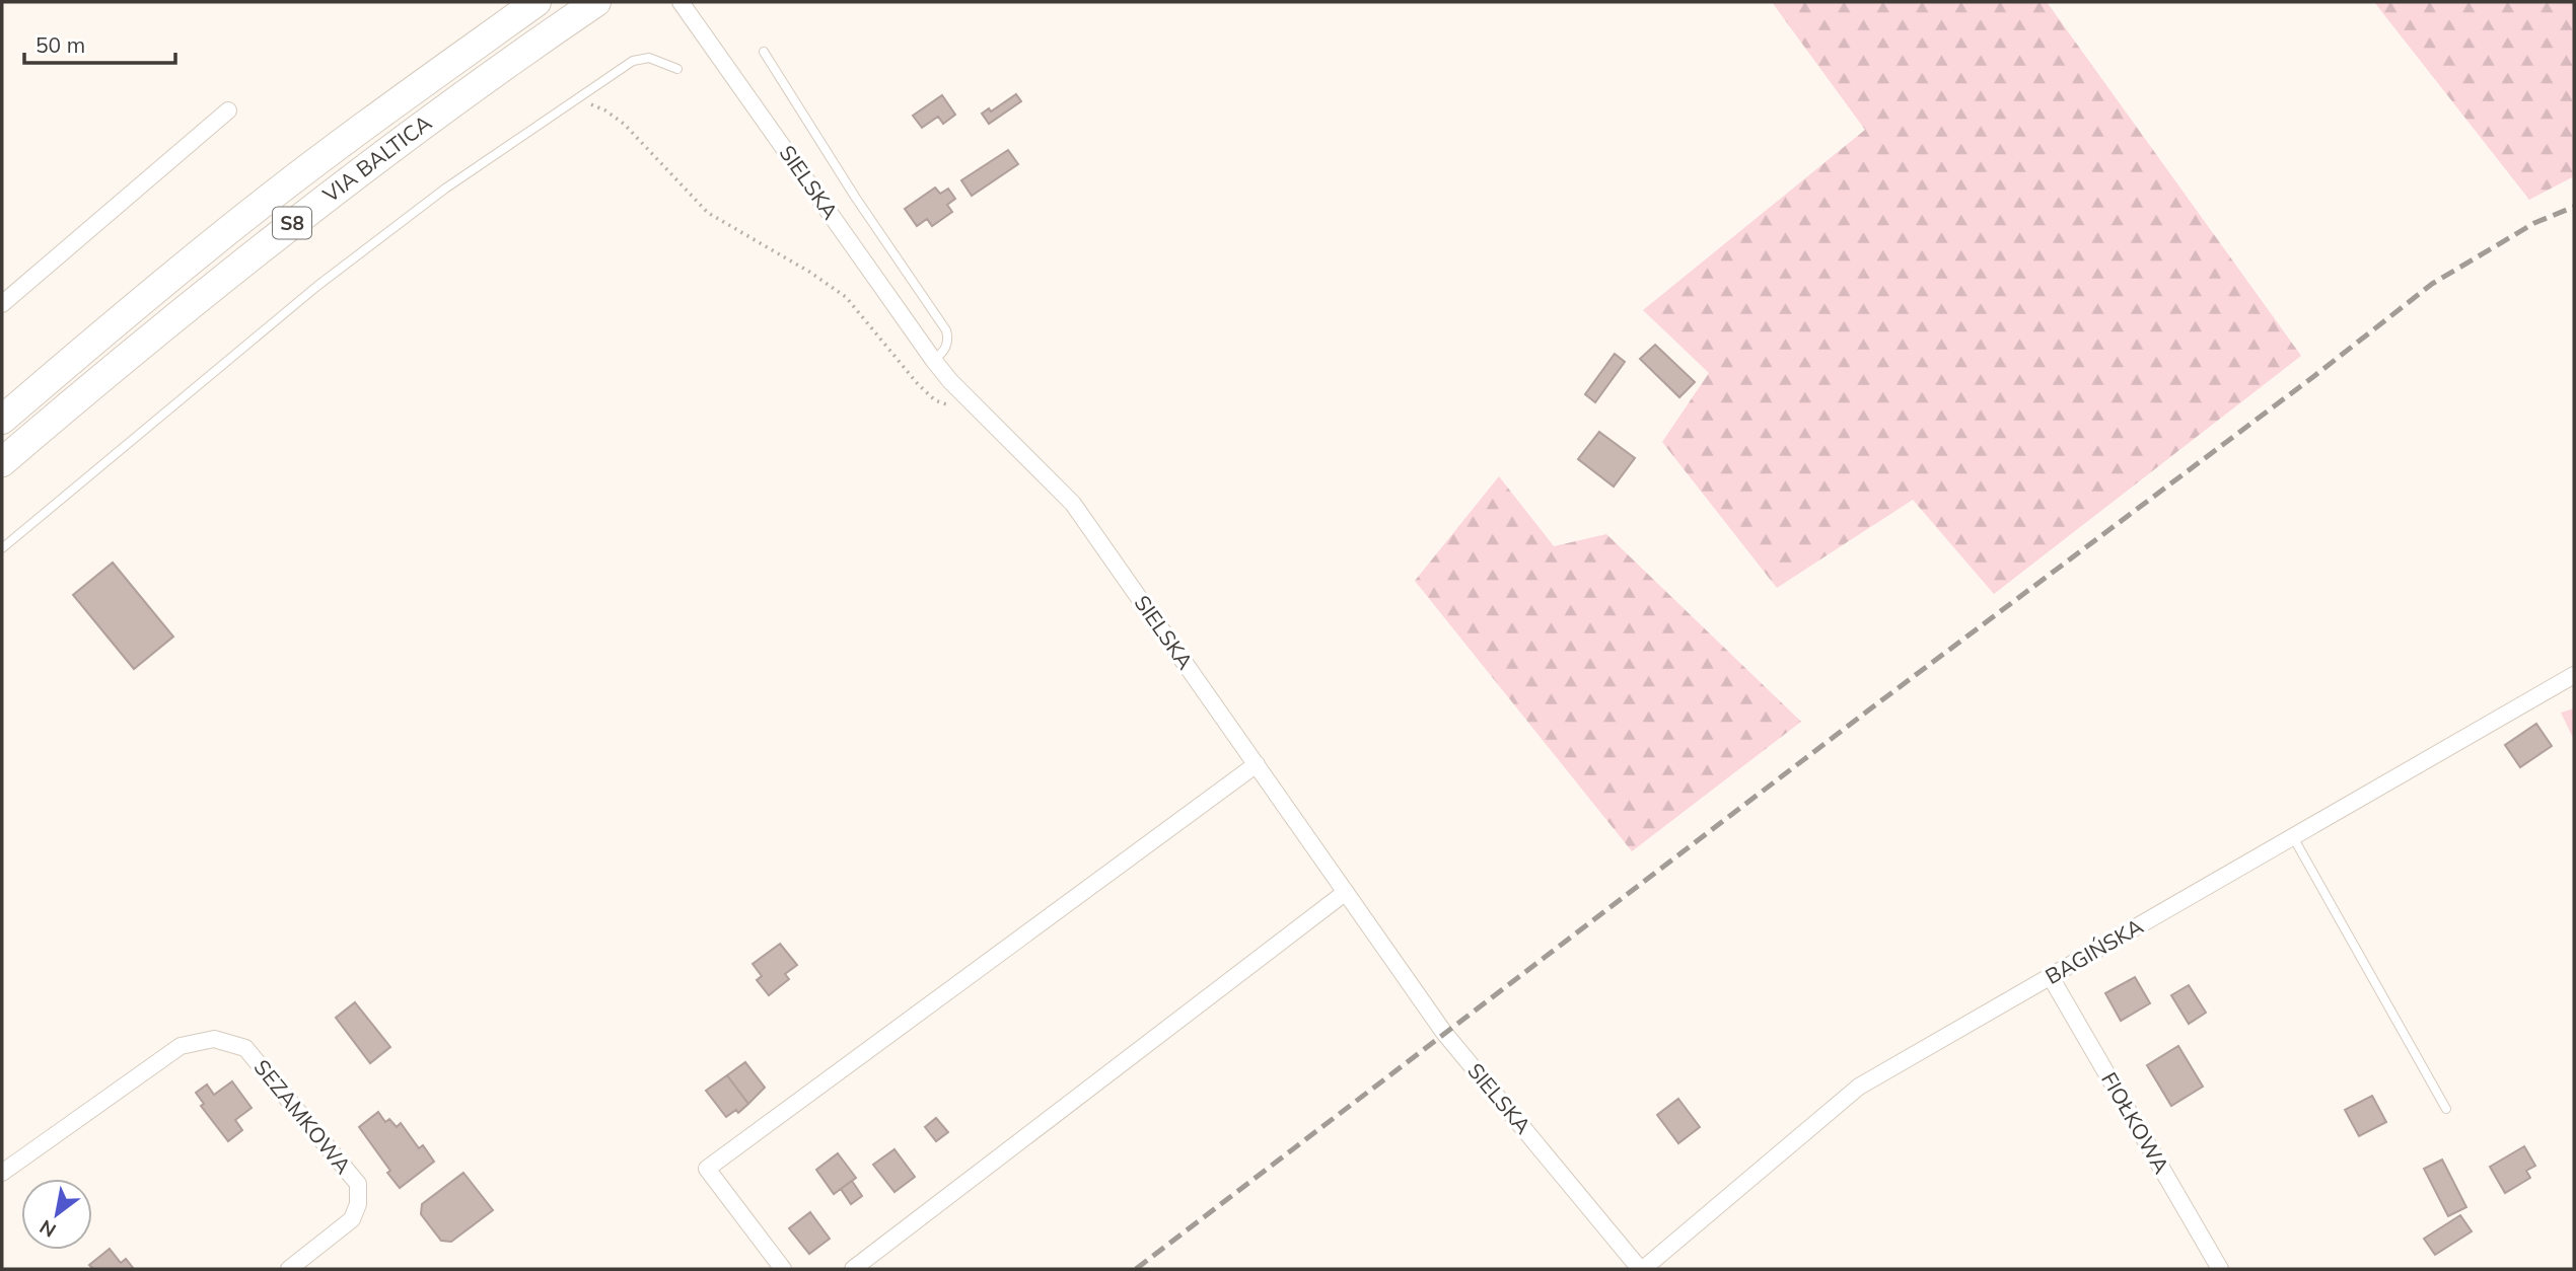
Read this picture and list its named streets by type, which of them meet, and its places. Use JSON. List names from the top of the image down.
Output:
{
  "streets": {
    "highway": ["VIA BALTICA", "S8"],
    "street": [
      "SIELSKA",
      "BAGIŃSKA",
      "SEZAMKOWA",
      "FIOŁKOWA"
    ]
  },
  "crossings": [
    ["SIELSKA", "BAGIŃSKA"],
    ["BAGIŃSKA", "FIOŁKOWA"]
  ],
  "scale_bar": "50 m",
  "north": "bottom left"
}
